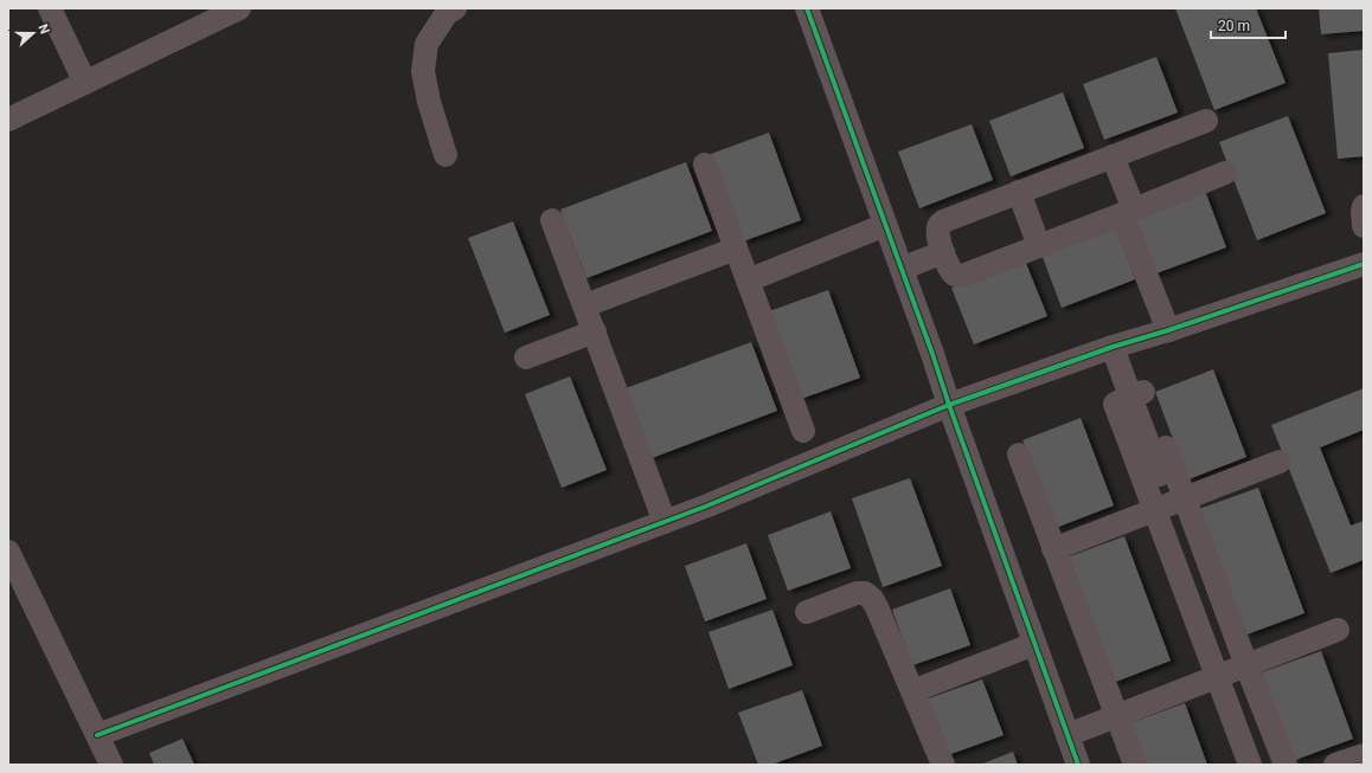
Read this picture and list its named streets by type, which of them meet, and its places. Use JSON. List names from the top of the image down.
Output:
{
  "scale_bar": "20 m",
  "north": "right"
}
